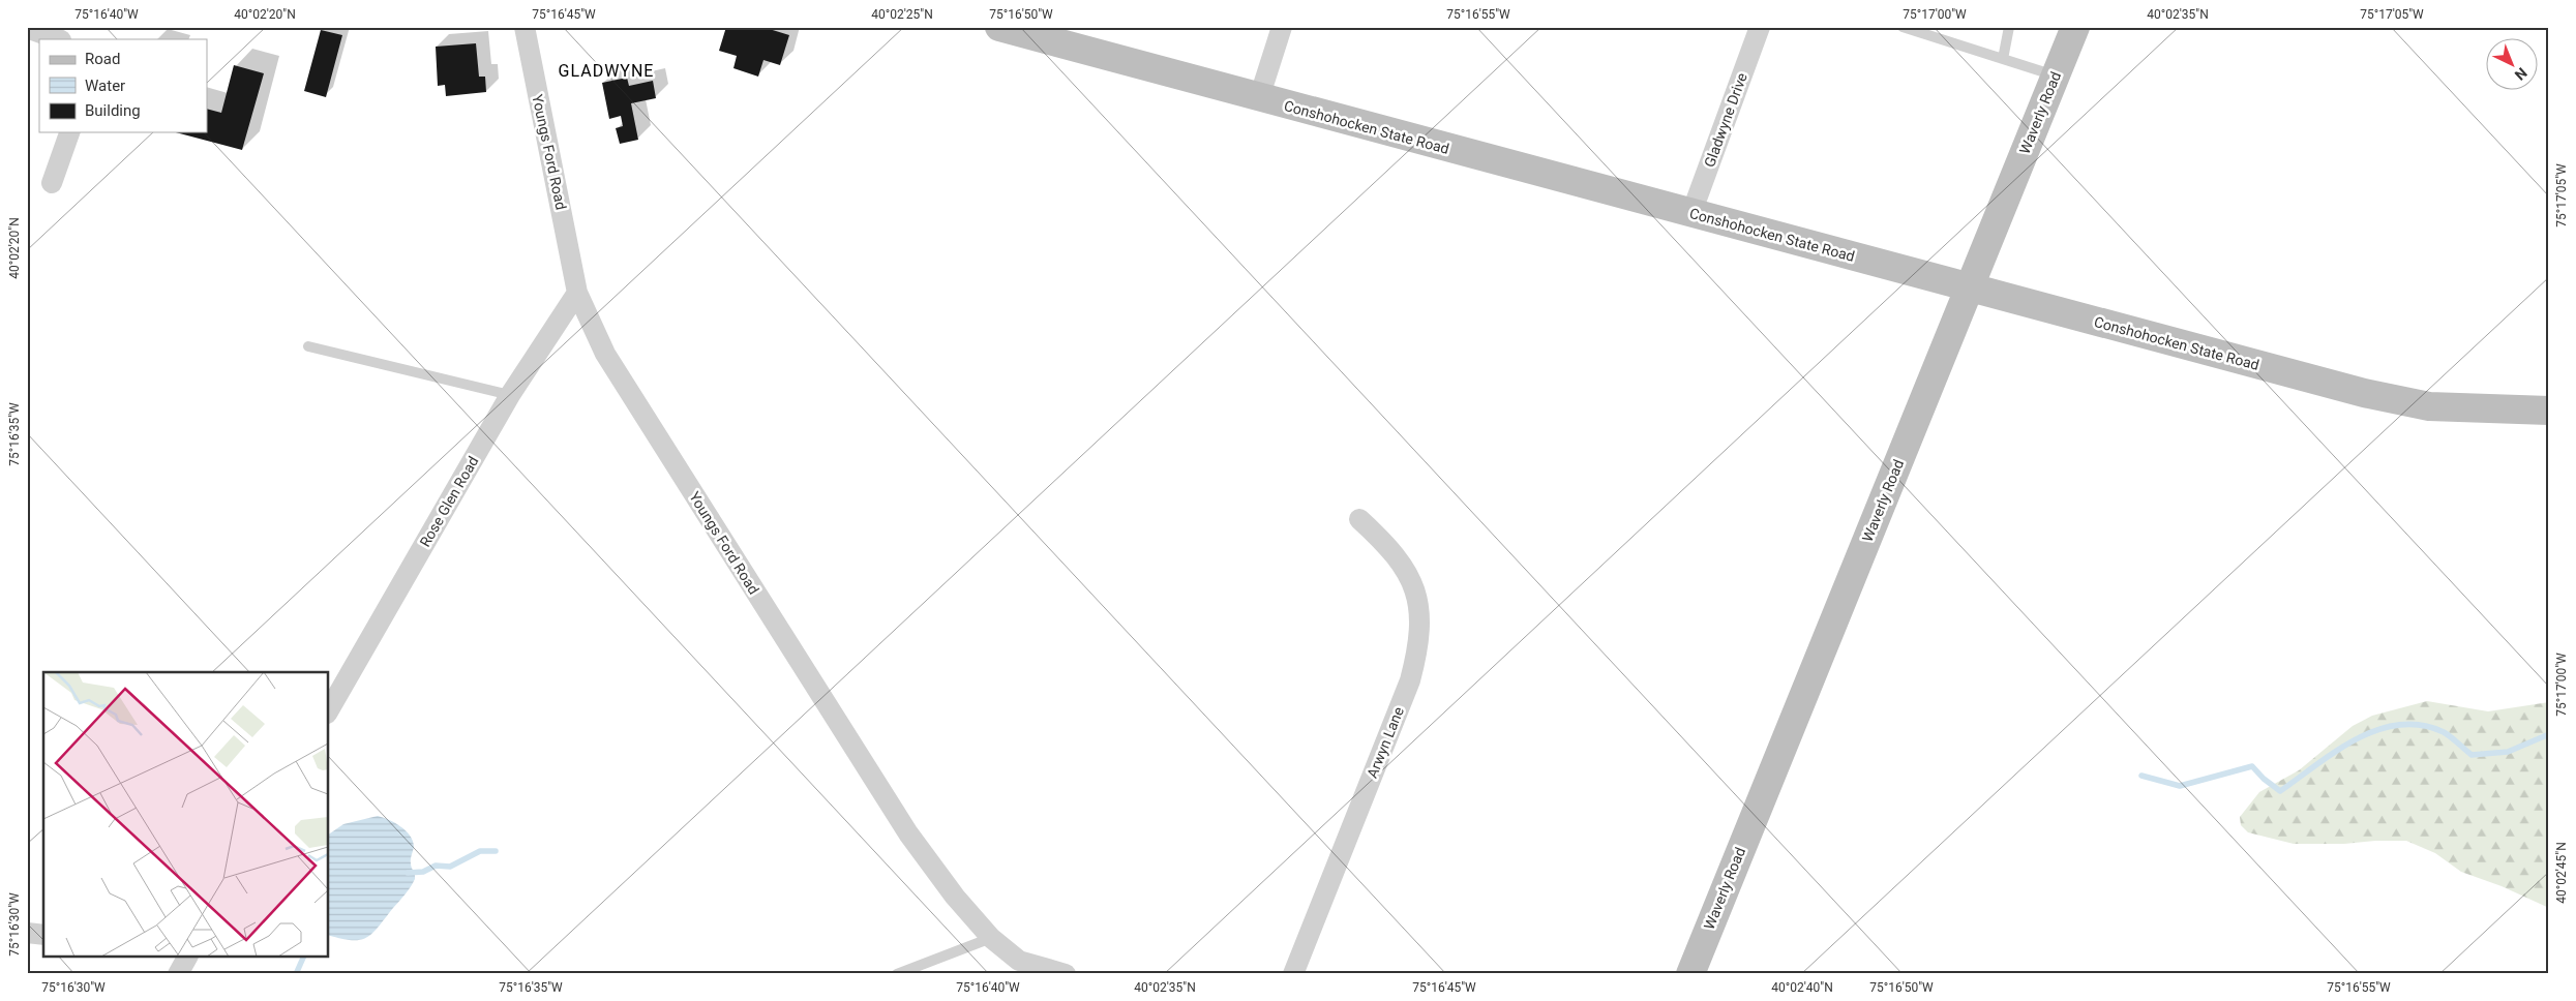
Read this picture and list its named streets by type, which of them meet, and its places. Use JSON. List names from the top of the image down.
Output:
{
  "streets": {
    "main road": ["Waverly Road", "Conshohocken State Road"],
    "street": [
      "Gladwyne Drive",
      "Youngs Ford Road",
      "Rose Glen Road",
      "Arwyn Lane"
    ]
  },
  "crossings": [
    ["Waverly Road", "Conshohocken State Road"],
    ["Gladwyne Drive", "Conshohocken State Road"],
    ["Youngs Ford Road", "Rose Glen Road"]
  ],
  "districts": ["GLADWYNE"],
  "legend": ["Road", "Water", "Building"],
  "north": "bottom right",
  "coordinates": [
    "75°16'40\"W",
    "40°02'20\"N",
    "75°16'45\"W",
    "40°02'25\"N",
    "75°16'50\"W",
    "75°16'55\"W",
    "75°17'00\"W",
    "40°02'35\"N",
    "75°17'05\"W",
    "75°16'35\"W",
    "40°02'45\"N",
    "75°16'30\"W",
    "40°02'40\"N"
  ]
}
